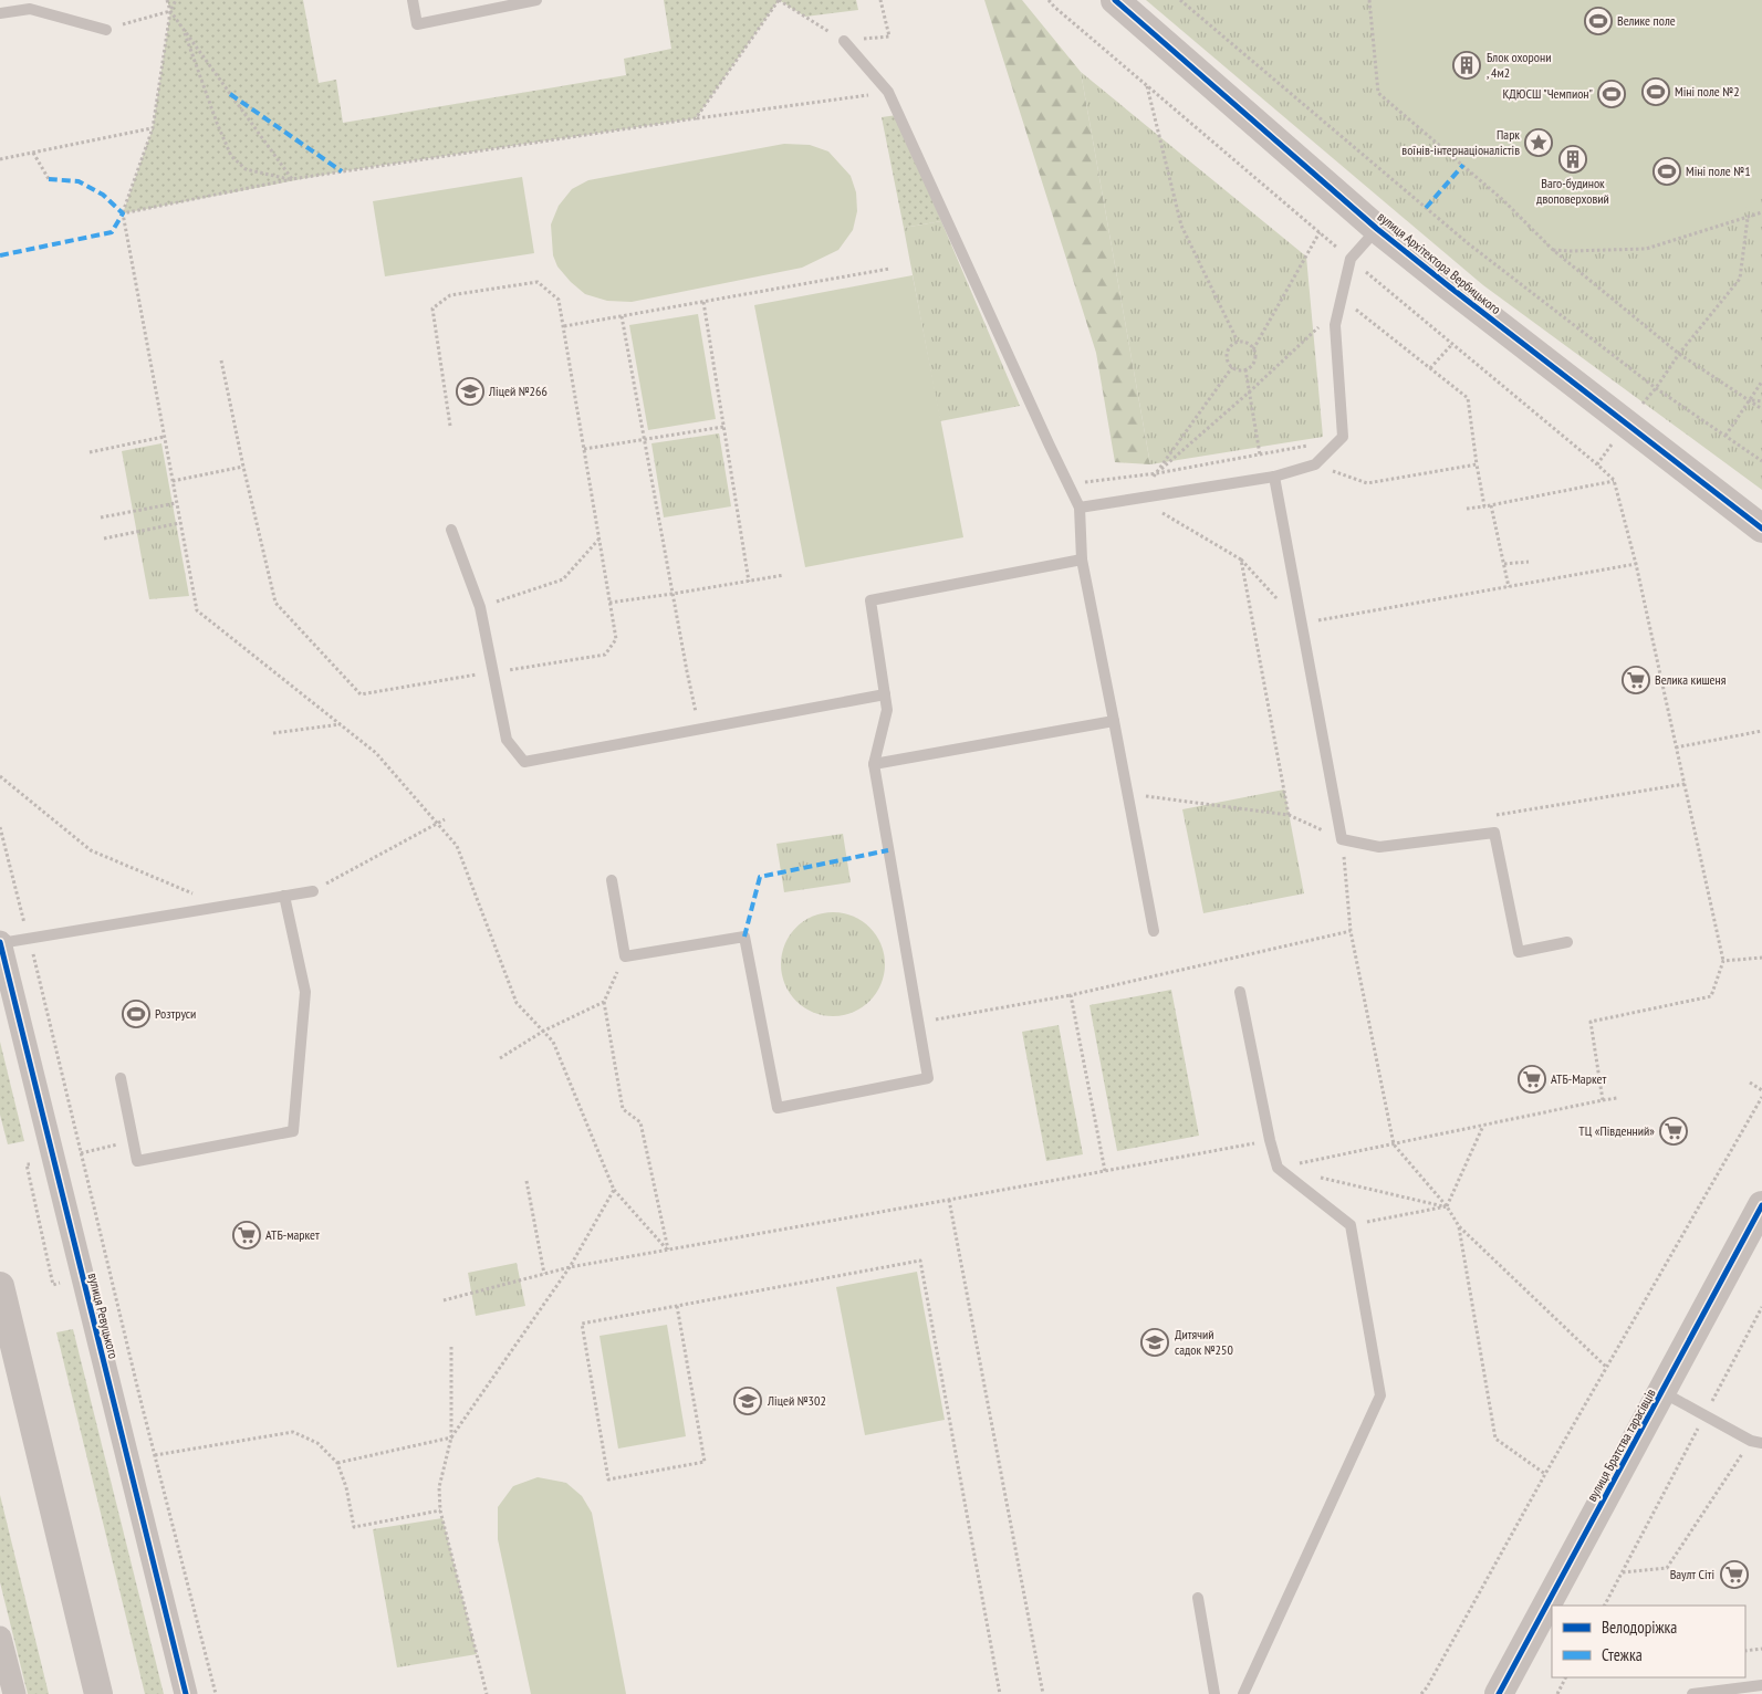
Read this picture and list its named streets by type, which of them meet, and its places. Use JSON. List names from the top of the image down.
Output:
{
  "streets": {
    "street": ["вулиця Архітектора Вербицького", "вулиця Ревуцького", "вулиця Братства тарасівців"]
  },
  "places": {
    "sports": [
      "Велике поле",
      "Міні поле №2",
      "КДЮСШ \"Чемпион\"",
      "Міні поле №1",
      "Розтруси"
    ],
    "building": ["Блок охорони , 4м2", "Ваго-будинок двоповерховий"],
    "place": ["Парк воїнів-інтернаціоналістів"],
    "school or university": ["Ліцей №266", "Дитячий садок №250", "Ліцей №302"],
    "supermarket": [
      "Велика кишеня",
      "АТБ-Маркет",
      "ТЦ «Південний»",
      "АТБ-маркет",
      "Ваулт Сіті"
    ]
  },
  "legend": ["Велодоріжка", "Стежка"]
}
